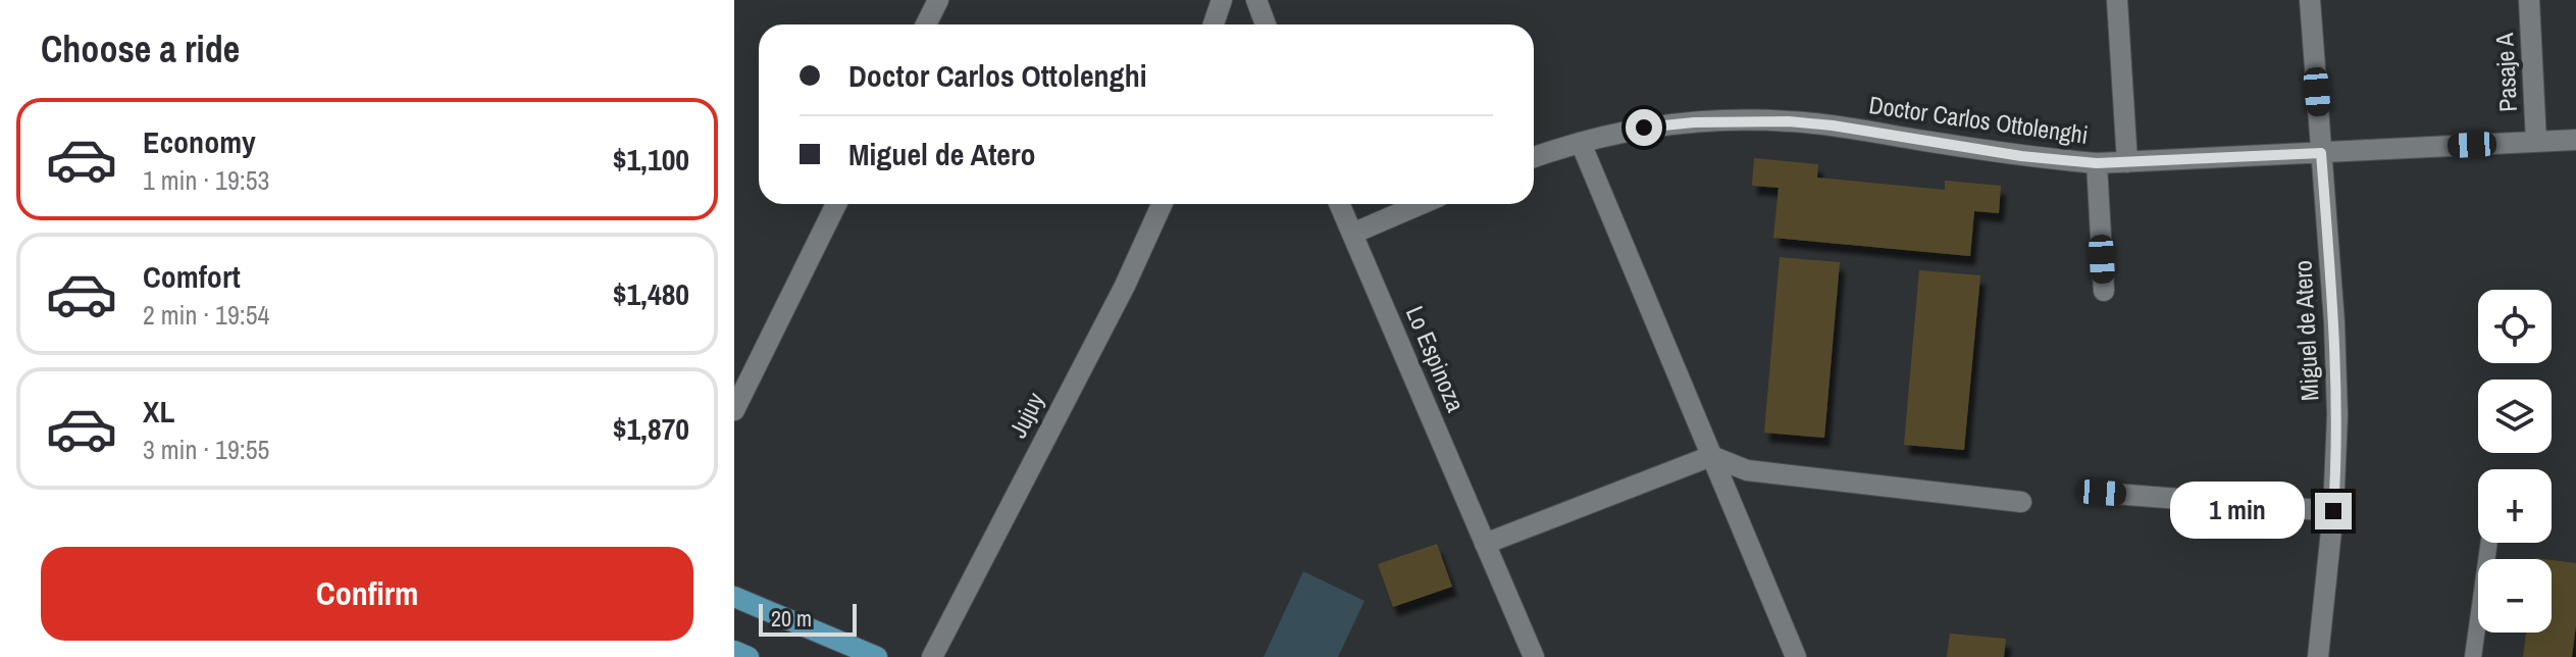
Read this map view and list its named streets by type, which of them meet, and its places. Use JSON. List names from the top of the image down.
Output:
{
  "streets": {
    "street": [
      "Pasaje A",
      "Doctor Carlos Ottolenghi",
      "Miguel de Atero",
      "Lo Espinoza",
      "Jujuy"
    ]
  },
  "crossings": [
    ["Pasaje A", "Doctor Carlos Ottolenghi"],
    ["Doctor Carlos Ottolenghi", "Miguel de Atero"]
  ],
  "scale_bar": "20 m",
  "page": {
    "heading": "Choose a ride",
    "banner": ["Doctor Carlos Ottolenghi", "Miguel de Atero"],
    "list": [
      {
        "name": "Economy",
        "note": "1 min · 19:53",
        "value": "$1,100"
      },
      {
        "name": "Comfort",
        "note": "2 min · 19:54",
        "value": "$1,480"
      },
      {
        "name": "XL",
        "note": "3 min · 19:55",
        "value": "$1,870"
      }
    ],
    "map_buttons": ["+", "−"],
    "bubble": "1 min",
    "buttons": "Confirm",
    "scale": "20 m"
  }
}
